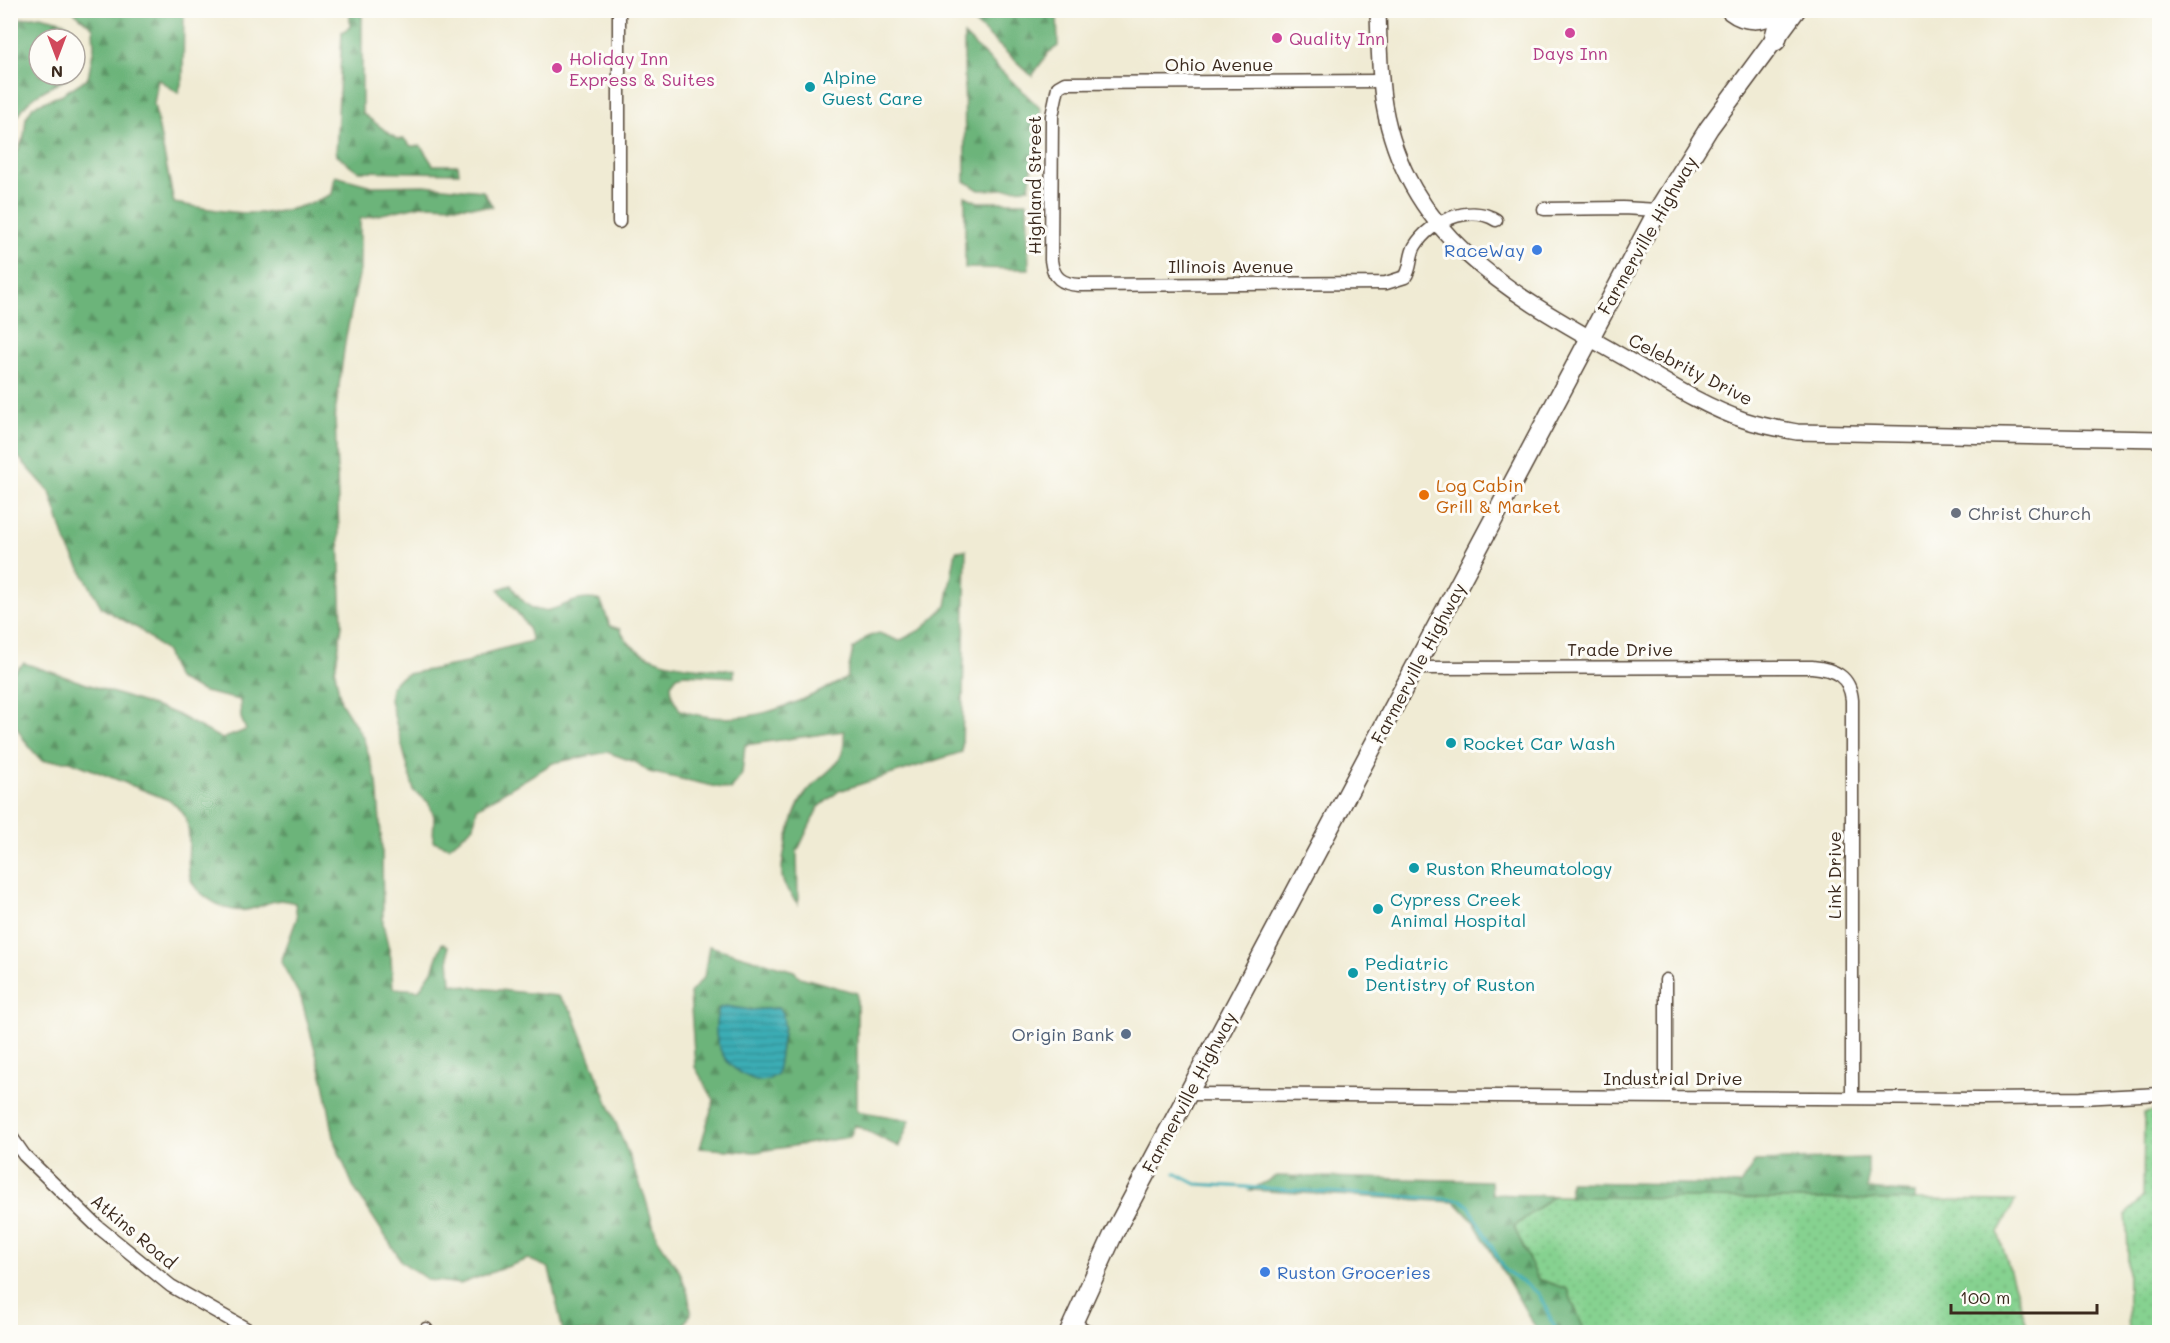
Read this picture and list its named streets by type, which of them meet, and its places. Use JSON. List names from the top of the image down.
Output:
{
  "streets": {
    "main road": ["Farmerville Highway"],
    "street": [
      "Ohio Avenue",
      "Highland Street",
      "Illinois Avenue",
      "Celebrity Drive",
      "Trade Drive",
      "Link Drive",
      "Industrial Drive",
      "Atkins Road"
    ]
  },
  "crossings": [
    ["Ohio Avenue", "Highland Street"],
    ["Ohio Avenue", "Celebrity Drive"],
    ["Highland Street", "Illinois Avenue"],
    ["Farmerville Highway", "Celebrity Drive"],
    ["Farmerville Highway", "Trade Drive"],
    ["Farmerville Highway", "Industrial Drive"],
    ["Illinois Avenue", "Celebrity Drive"],
    ["Trade Drive", "Link Drive"],
    ["Link Drive", "Industrial Drive"]
  ],
  "places": [
    "Days Inn",
    "Quality Inn",
    "Holiday Inn Express & Suites",
    "Alpine Guest Care",
    "RaceWay",
    "Log Cabin Grill & Market",
    "Christ Church",
    "Rocket Car Wash",
    "Ruston Rheumatology",
    "Cypress Creek Animal Hospital",
    "Pediatric Dentistry of Ruston",
    "Origin Bank",
    "Ruston Groceries"
  ],
  "scale_bar": "100 m",
  "north": "bottom"
}
